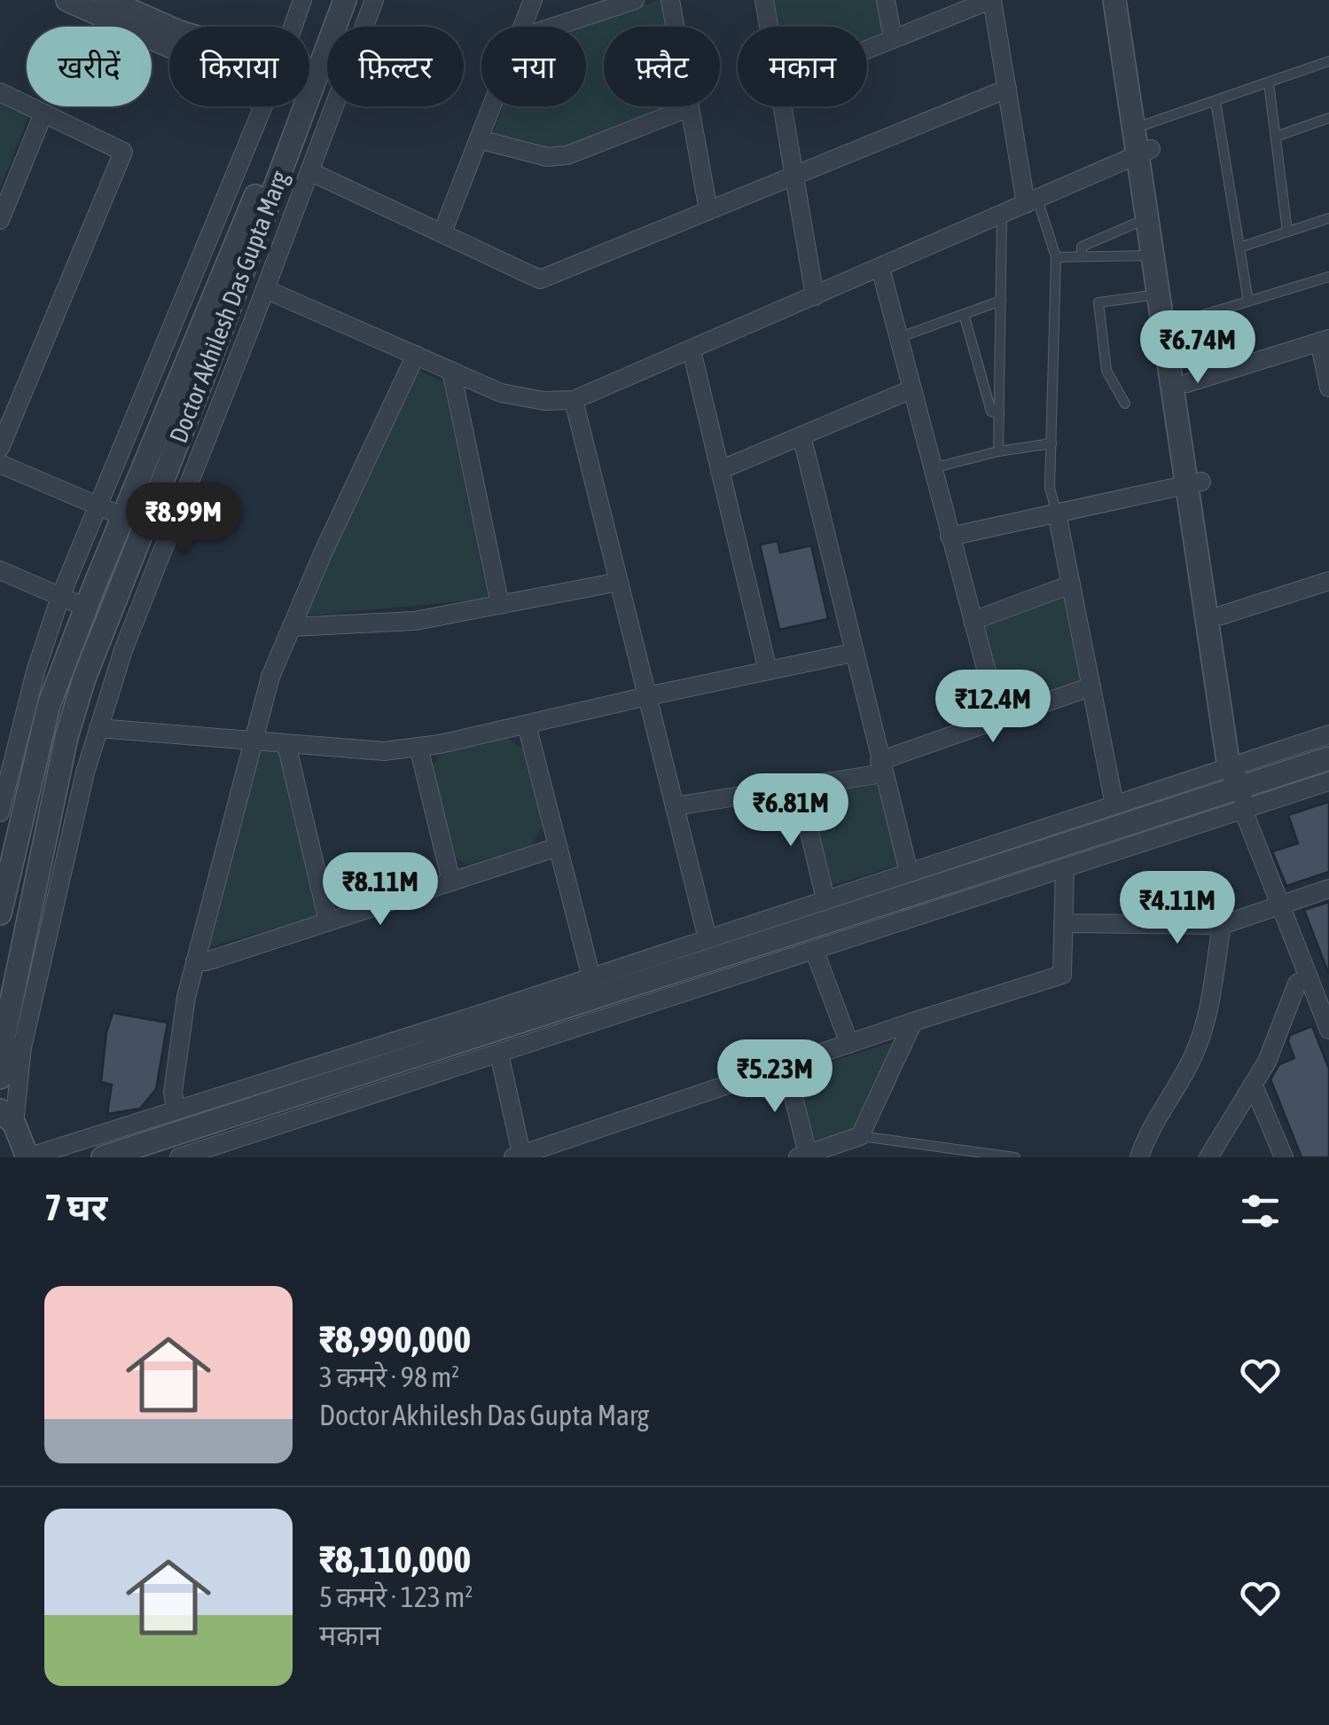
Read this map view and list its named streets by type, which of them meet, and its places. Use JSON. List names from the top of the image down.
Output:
{
  "streets": {
    "street": ["Doctor Akhilesh Das Gupta Marg"]
  },
  "page": {
    "chip": [
      "खरीदें",
      "किराया",
      "फ़िल्टर",
      "नया",
      "फ़्लैट",
      "मकान"
    ],
    "price": [
      "₹6.74M",
      "₹8.99M",
      "₹12.4M",
      "₹6.81M",
      "₹8.11M",
      "₹4.11M",
      "₹5.23M"
    ],
    "heading": "7 घर",
    "list": [
      {
        "name": "₹8,990,000",
        "note": "3 कमरे · 98 m² · Doctor Akhilesh Das Gupta Marg"
      },
      {
        "name": "₹8,110,000",
        "note": "5 कमरे · 123 m² · मकान"
      }
    ]
  }
}
